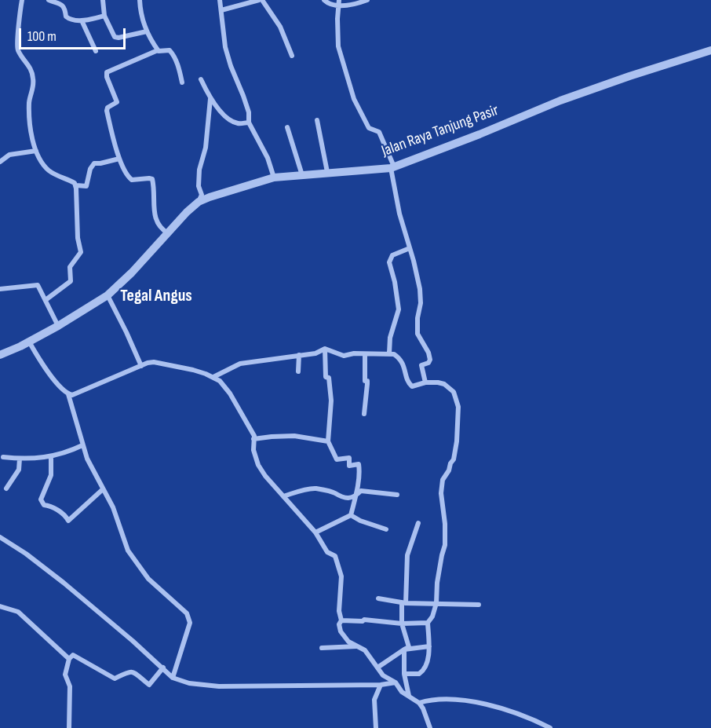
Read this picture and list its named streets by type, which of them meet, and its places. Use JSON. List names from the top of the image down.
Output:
{
  "streets": {
    "street": ["Jalan Raya Tanjung Pasir"]
  },
  "districts": ["Tegal Angus"],
  "scale_bar": "100 m"
}
